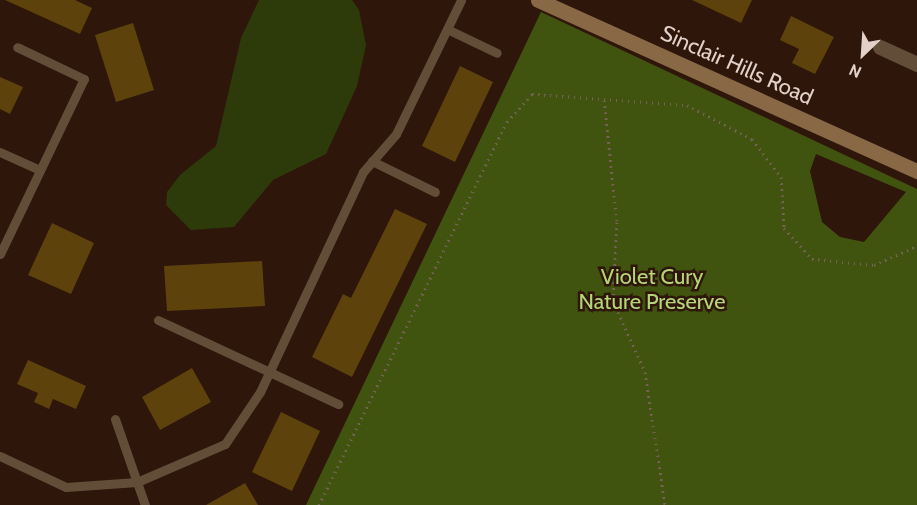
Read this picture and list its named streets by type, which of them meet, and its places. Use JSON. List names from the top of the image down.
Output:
{
  "streets": {
    "street": ["Sinclair Hills Road"]
  },
  "parks": ["Violet Cury Nature Preserve"],
  "north": "bottom left"
}
